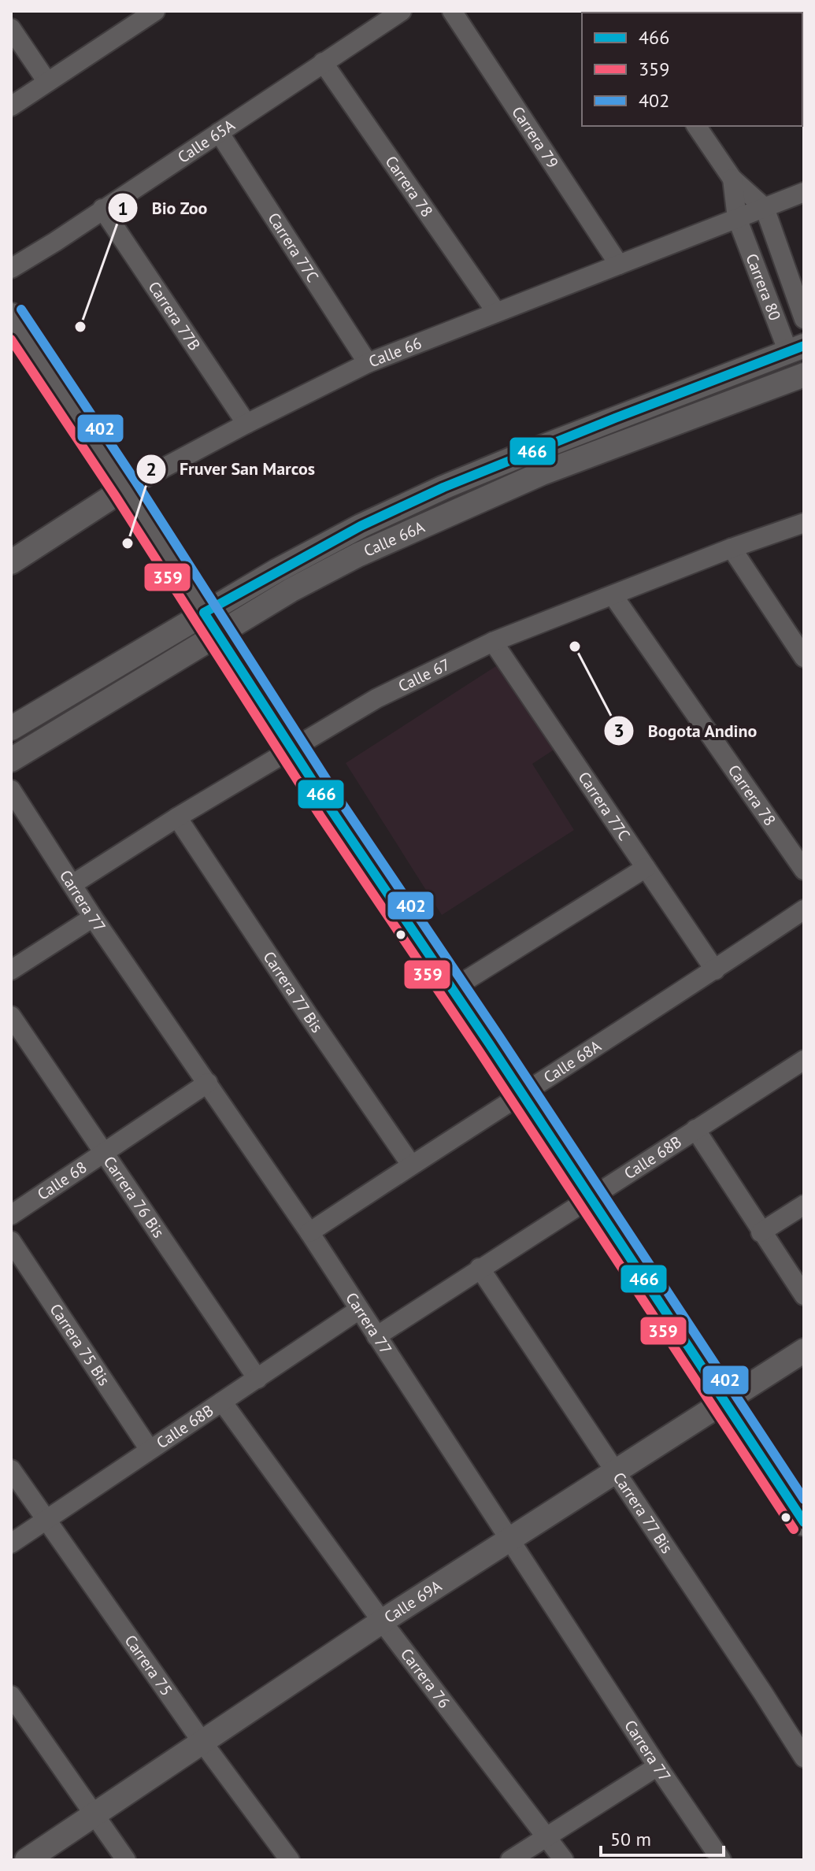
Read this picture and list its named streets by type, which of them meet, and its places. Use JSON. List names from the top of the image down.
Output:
{
  "streets": {
    "street": [
      "Carrera 79",
      "Calle 65A",
      "Carrera 78",
      "Carrera 77C",
      "Carrera 80",
      "Carrera 77B",
      "Calle 66",
      "Calle 66A",
      "Calle 67",
      "Carrera 77",
      "Carrera 77 Bis",
      "Calle 68A",
      "Calle 68B",
      "Calle 68",
      "Carrera 76 Bis",
      "Carrera 75 Bis",
      "Calle 69A",
      "Carrera 75",
      "Carrera 76"
    ]
  },
  "crossings": [
    ["Carrera 79", "Calle 66"],
    ["Calle 65A", "Carrera 78"],
    ["Calle 65A", "Carrera 77C"],
    ["Calle 65A", "Carrera 77B"],
    ["Carrera 78", "Calle 66"],
    ["Carrera 78", "Calle 67"],
    ["Carrera 77C", "Calle 66"],
    ["Carrera 77C", "Calle 67"],
    ["Carrera 77C", "Calle 68A"],
    ["Carrera 80", "Calle 66"],
    ["Carrera 80", "Calle 66A"],
    ["Carrera 77B", "Calle 66"],
    ["Calle 67", "Carrera 77"],
    ["Calle 67", "Carrera 77 Bis"],
    ["Carrera 77", "Calle 68A"],
    ["Carrera 77", "Calle 68B"],
    ["Carrera 77", "Calle 68"],
    ["Carrera 77", "Calle 69A"],
    ["Carrera 77 Bis", "Calle 68A"],
    ["Carrera 77 Bis", "Calle 68B"],
    ["Carrera 77 Bis", "Calle 69A"],
    ["Calle 68B", "Carrera 76 Bis"],
    ["Calle 68B", "Carrera 75 Bis"],
    ["Calle 68B", "Carrera 75"],
    ["Calle 68B", "Carrera 76"],
    ["Calle 68", "Carrera 76 Bis"],
    ["Calle 69A", "Carrera 75"],
    ["Calle 69A", "Carrera 76"]
  ],
  "places": ["Bio Zoo", "Fruver San Marcos", "Bogota Andino"],
  "lines": ["transit line 402", "transit line 359", "transit line 466"],
  "legend": ["466", "359", "402"],
  "scale_bar": "50 m"
}
